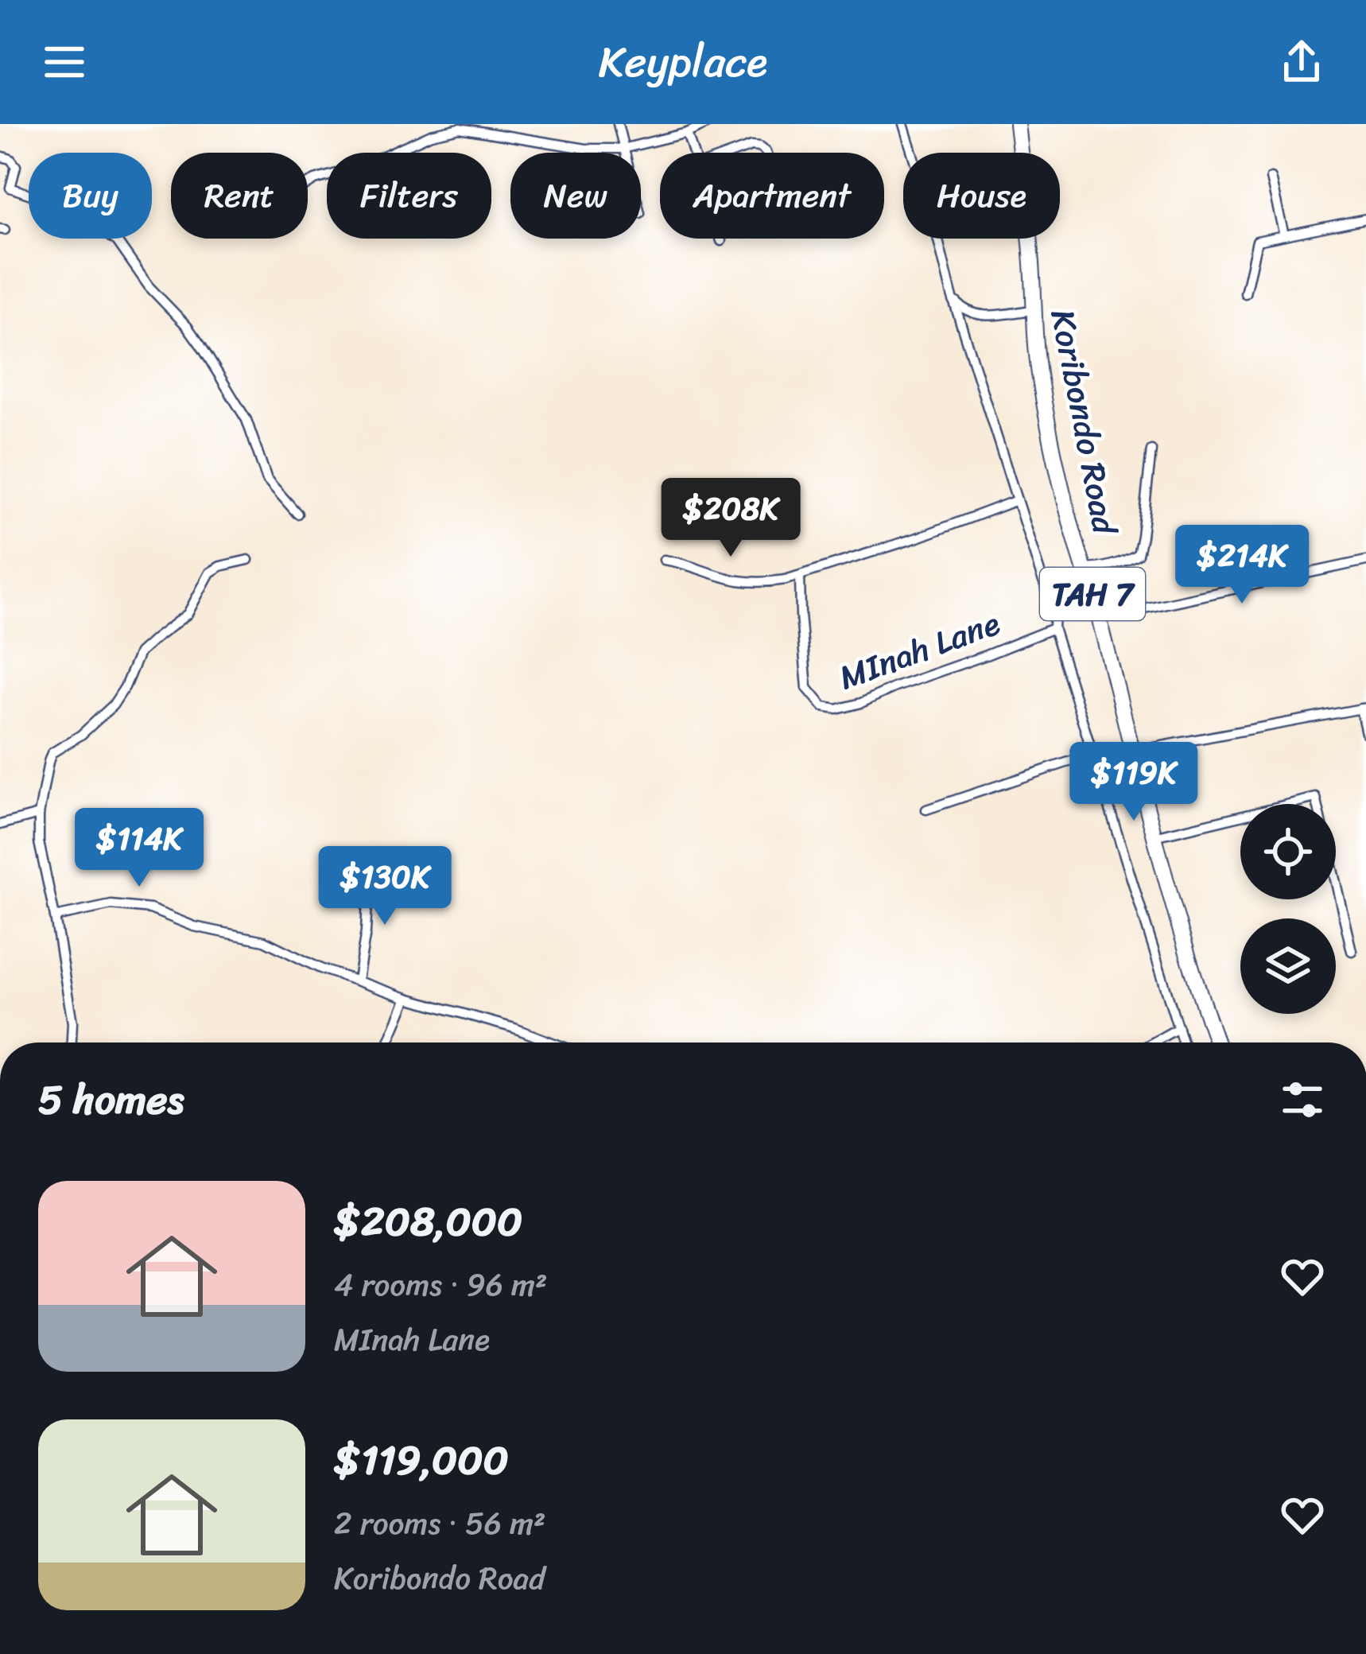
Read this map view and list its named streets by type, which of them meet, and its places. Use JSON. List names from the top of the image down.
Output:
{
  "streets": {
    "highway": ["Koribondo Road", "TAH 7"],
    "street": ["MInah Lane"]
  },
  "page": {
    "header": "Keyplace",
    "chip": [
      "Buy",
      "Rent",
      "Filters",
      "New",
      "Apartment",
      "House"
    ],
    "price": [
      "$208K",
      "$214K",
      "$119K",
      "$114K",
      "$130K"
    ],
    "heading": "5 homes",
    "list": [
      {
        "name": "$208,000",
        "note": "4 rooms · 96 m² · MInah Lane"
      },
      {
        "name": "$119,000",
        "note": "2 rooms · 56 m² · Koribondo Road"
      }
    ]
  }
}
